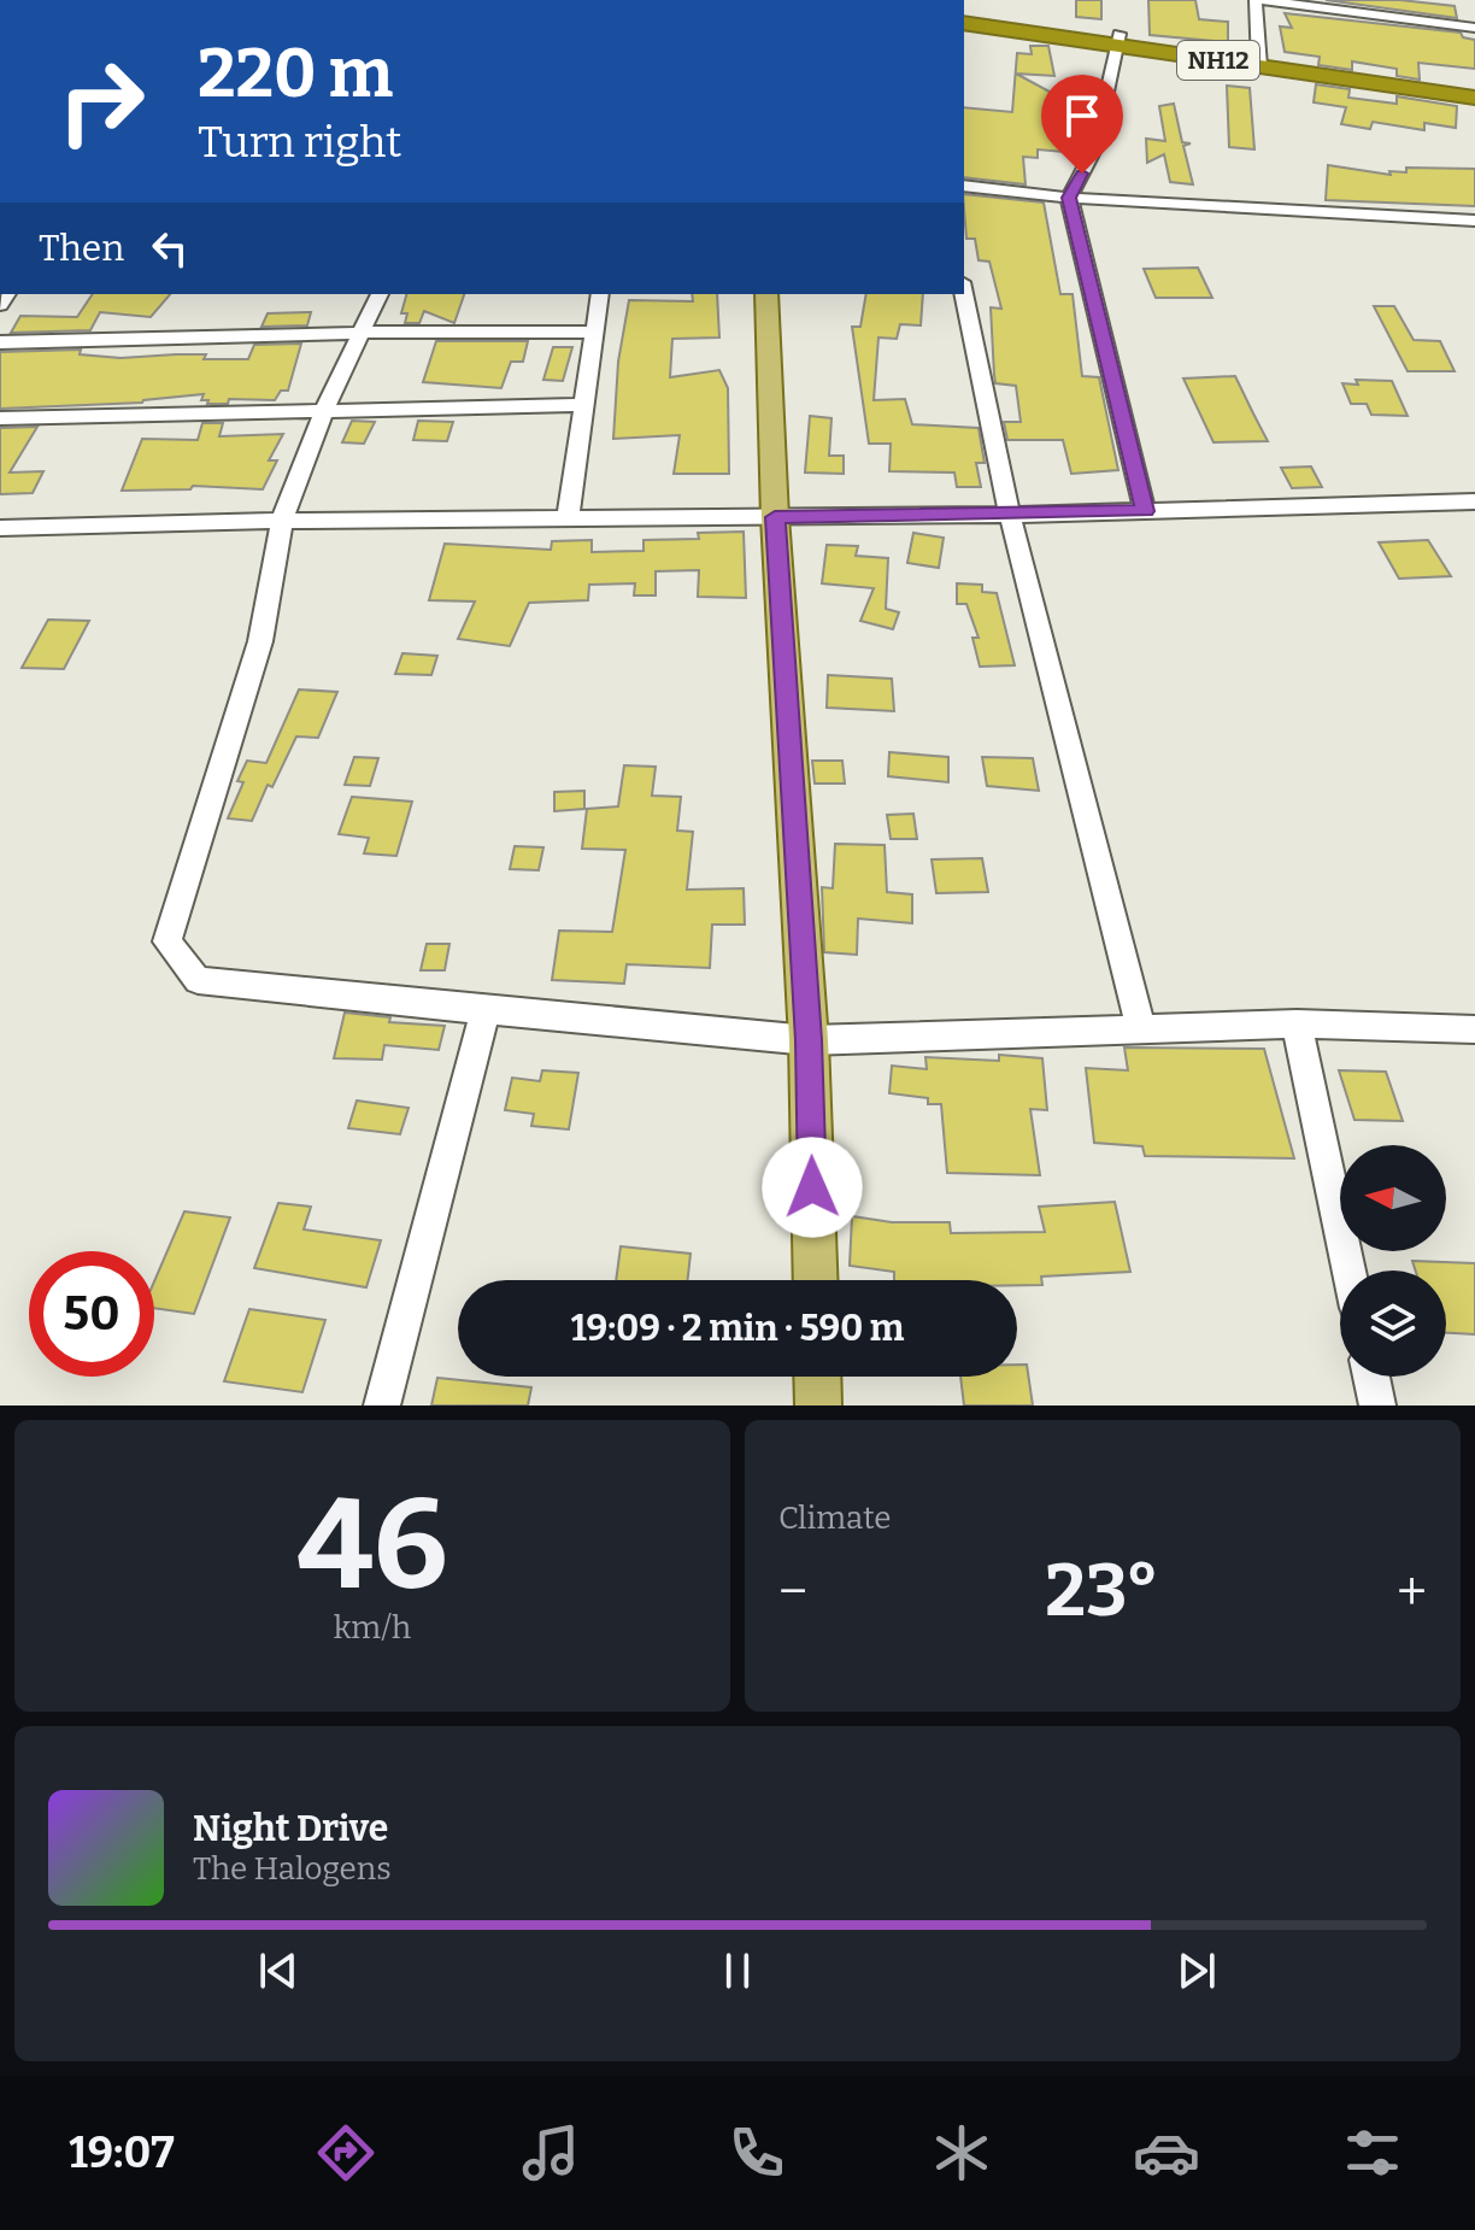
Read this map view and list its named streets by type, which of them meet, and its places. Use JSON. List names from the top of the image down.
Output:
{
  "streets": {
    "highway": ["NH12"]
  },
  "north": "left",
  "page": {
    "turn": ["220 m", "Turn right"],
    "then": "Then",
    "limit": "50",
    "trip": "19:09 · 2 min · 590 m",
    "tile": [
      ["46", "km/h"],
      "Climate"
    ],
    "heat": ["−", "23°", "+"],
    "song": ["Night Drive", "The Halogens"],
    "tabs": "19:07"
  }
}
